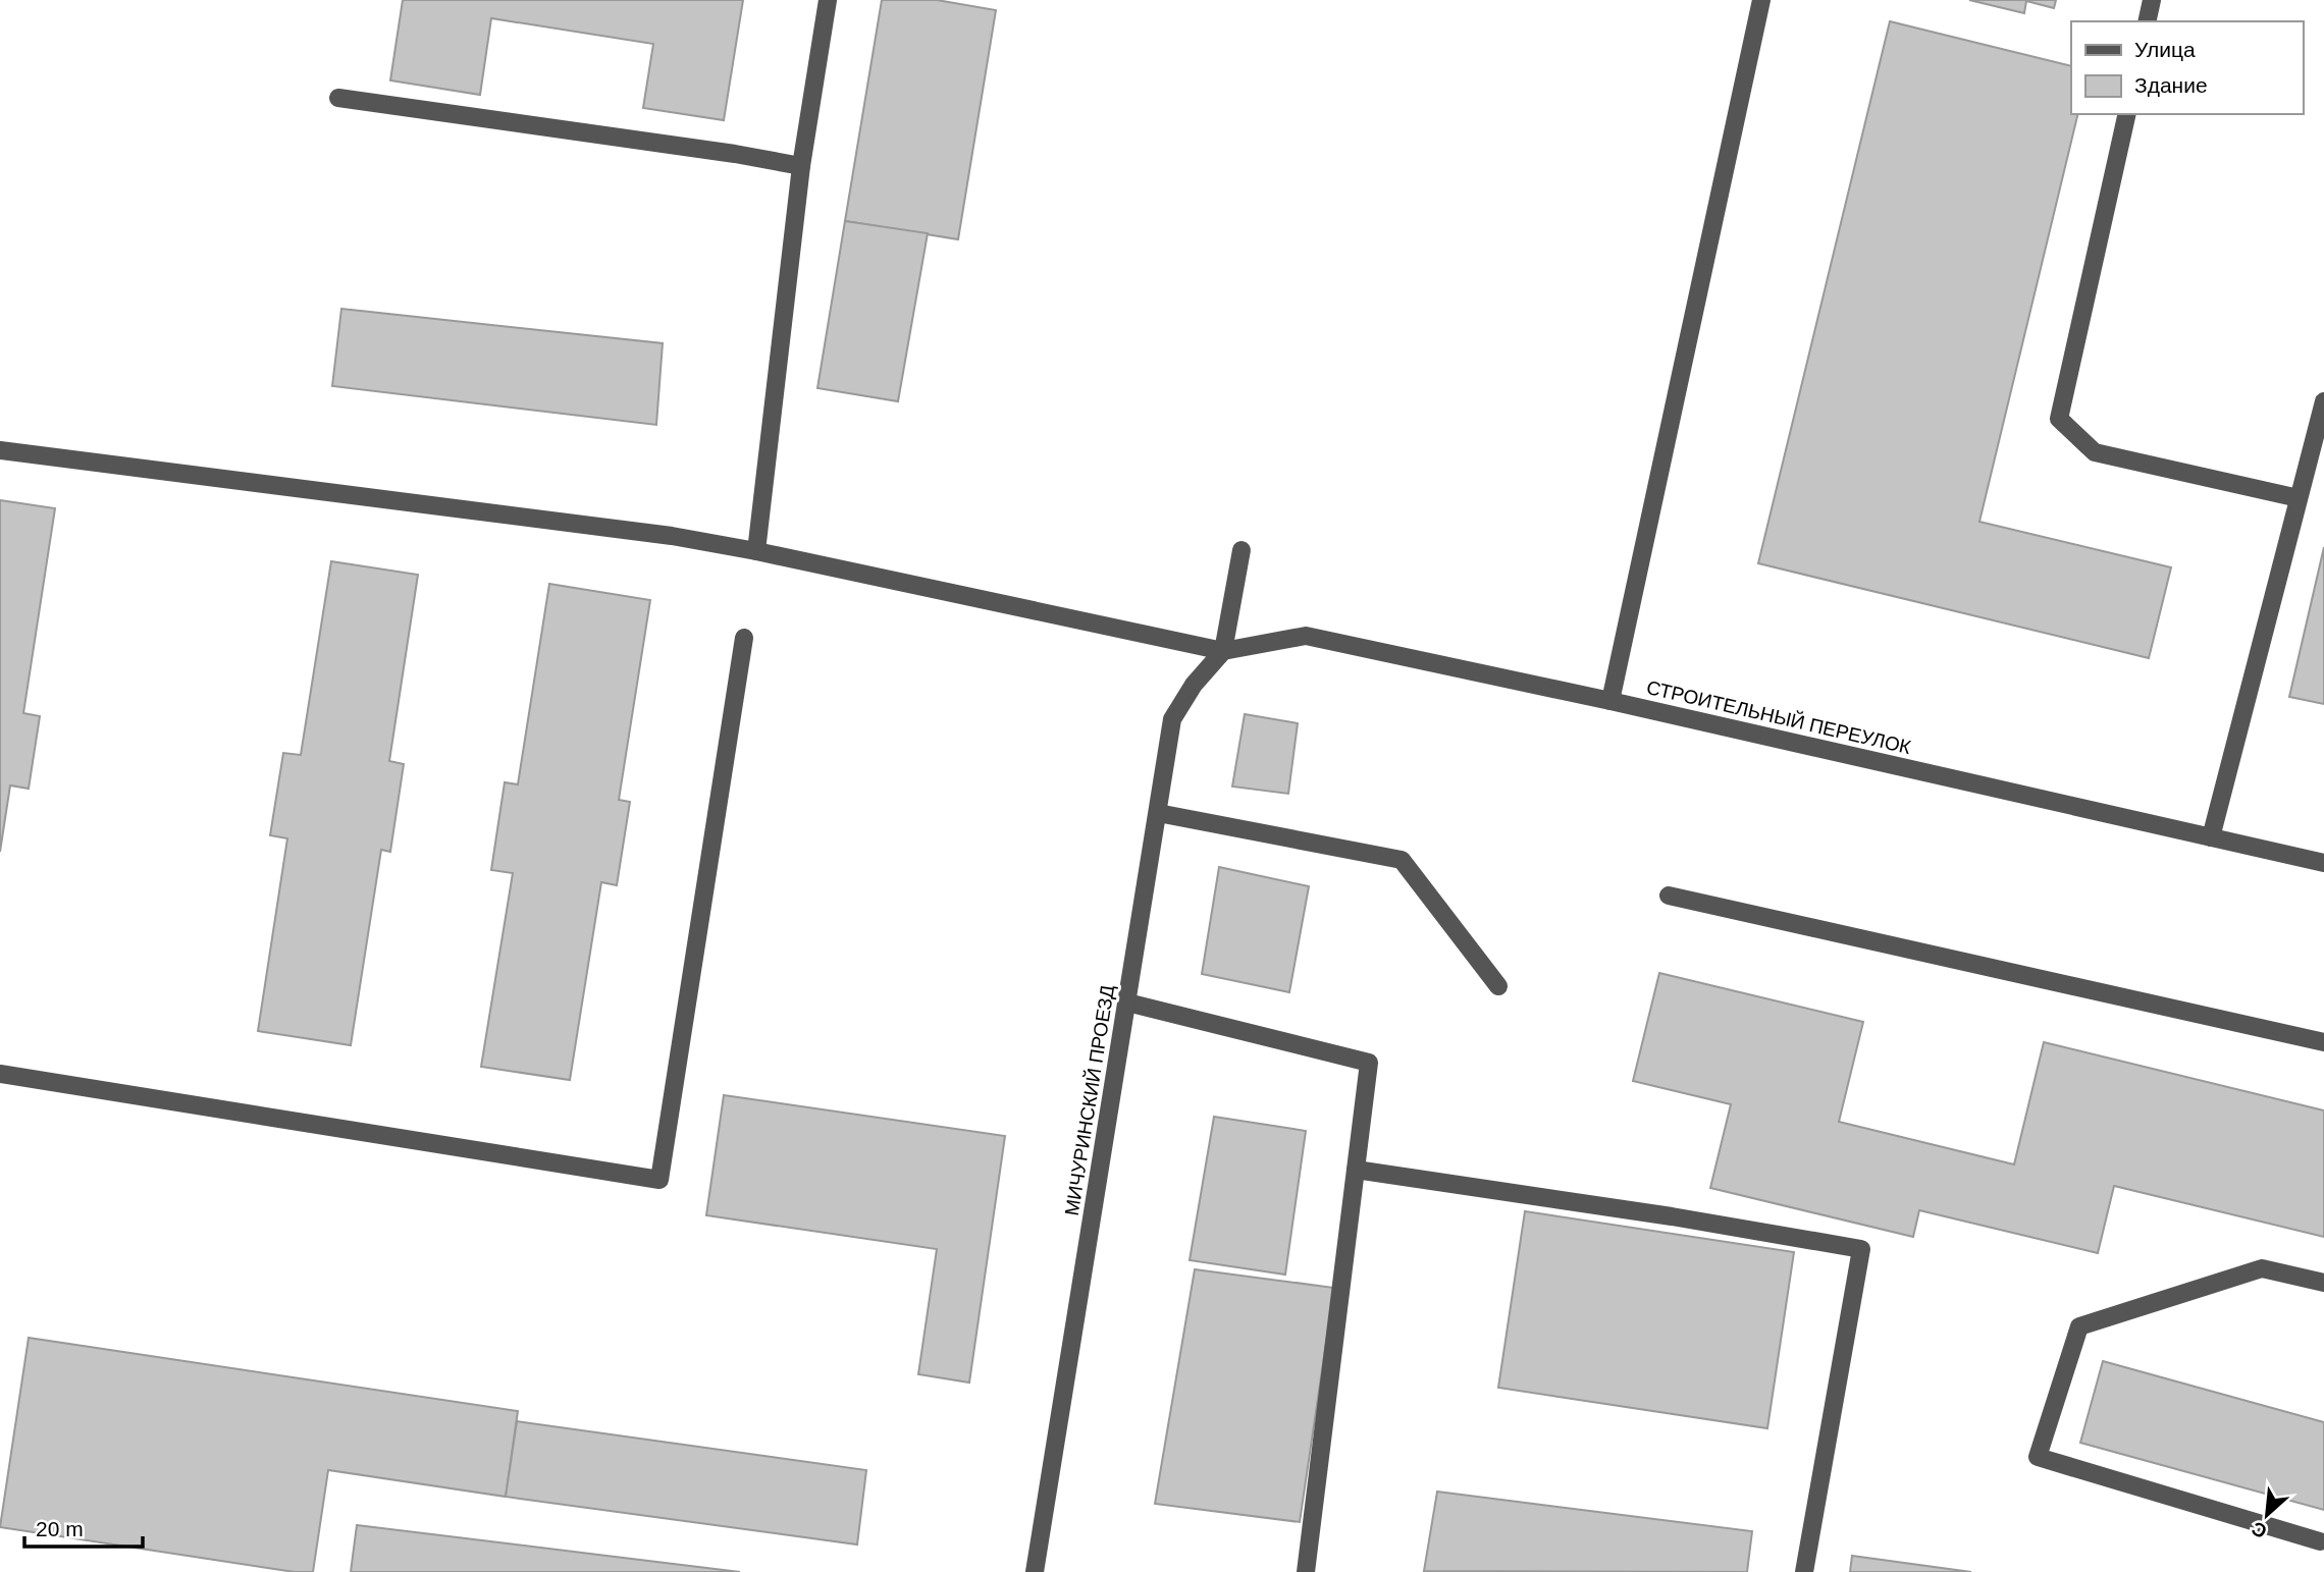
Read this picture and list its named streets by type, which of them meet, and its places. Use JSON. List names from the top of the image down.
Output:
{
  "streets": {
    "street": ["СТРОИТЕЛЬНЫЙ ПЕРЕУЛОК", "МИЧУРИНСКИЙ ПРОЕЗД"]
  },
  "crossings": [
    ["СТРОИТЕЛЬНЫЙ ПЕРЕУЛОК", "МИЧУРИНСКИЙ ПРОЕЗД"]
  ],
  "legend": ["Улица", "Здание"],
  "scale_bar": "20 m",
  "north": "bottom left"
}
